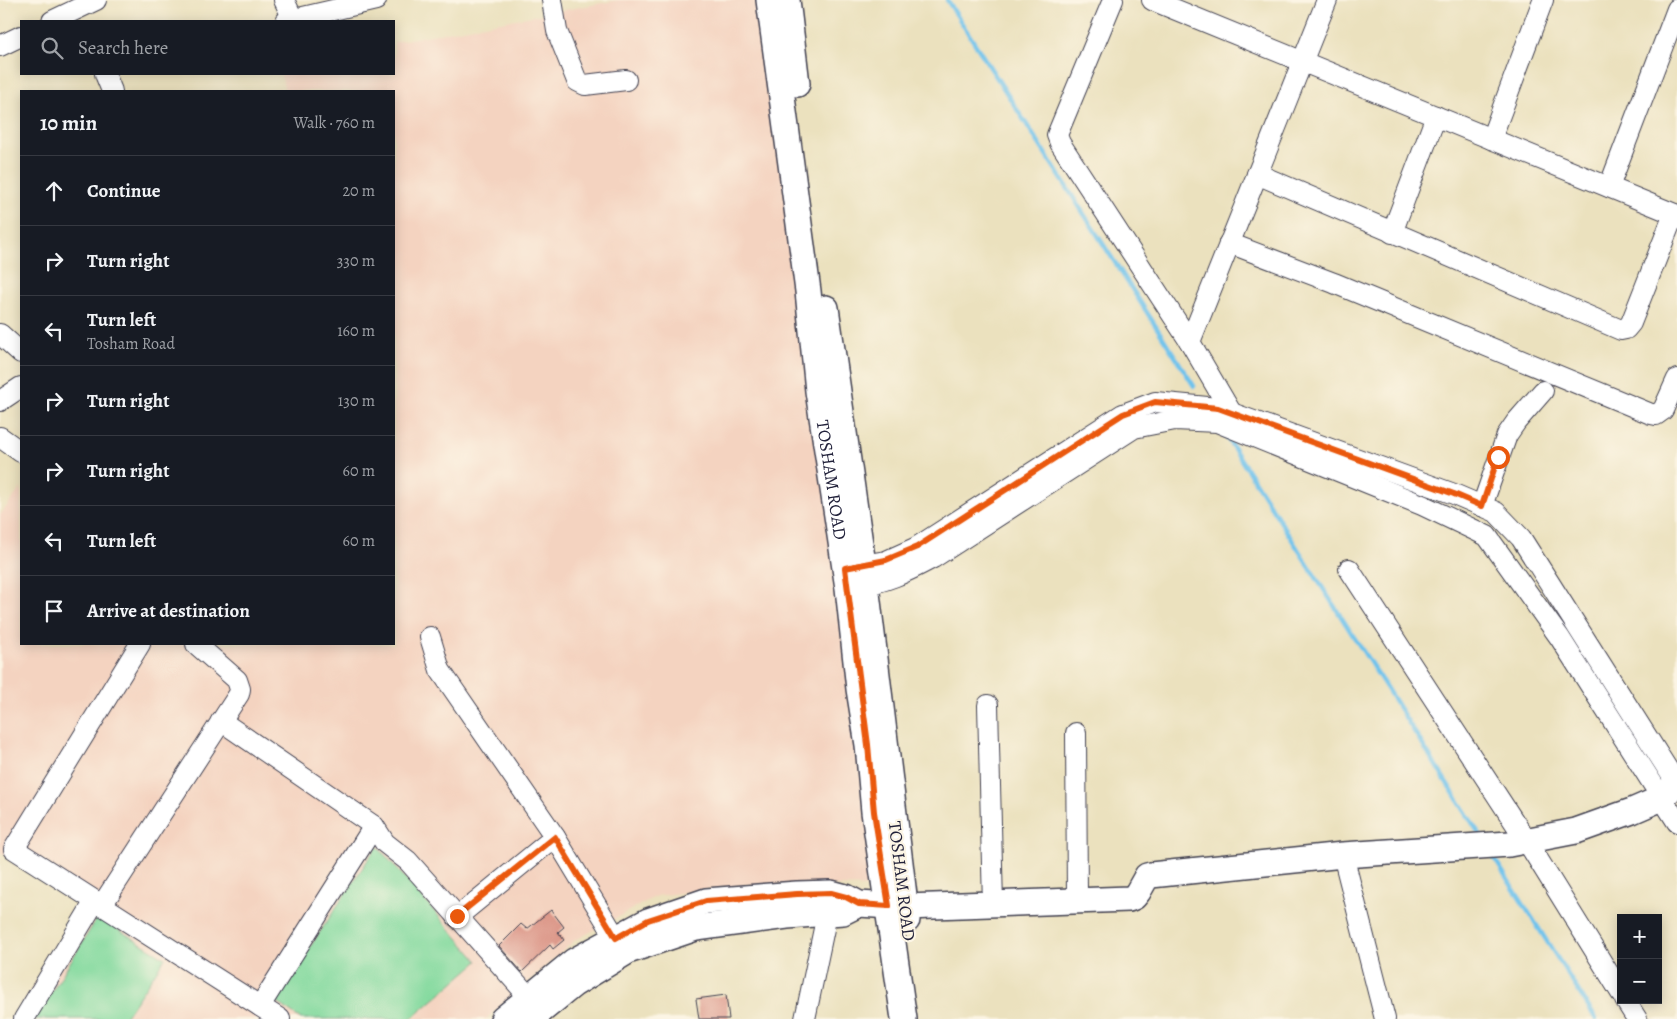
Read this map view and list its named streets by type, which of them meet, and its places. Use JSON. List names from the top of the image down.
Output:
{
  "streets": {
    "main road": ["TOSHAM ROAD"]
  },
  "page": {
    "search": "Search here",
    "heading": ["10 min", "Walk · 760 m"],
    "list": [
      ["Continue", "20 m"],
      ["Turn right", "330 m"],
      ["Turn left", "Tosham Road", "160 m"],
      ["Turn right", "130 m"],
      ["Turn right", "60 m"],
      ["Turn left", "60 m"],
      "Arrive at destination"
    ],
    "map_buttons": ["+", "−"]
  }
}
